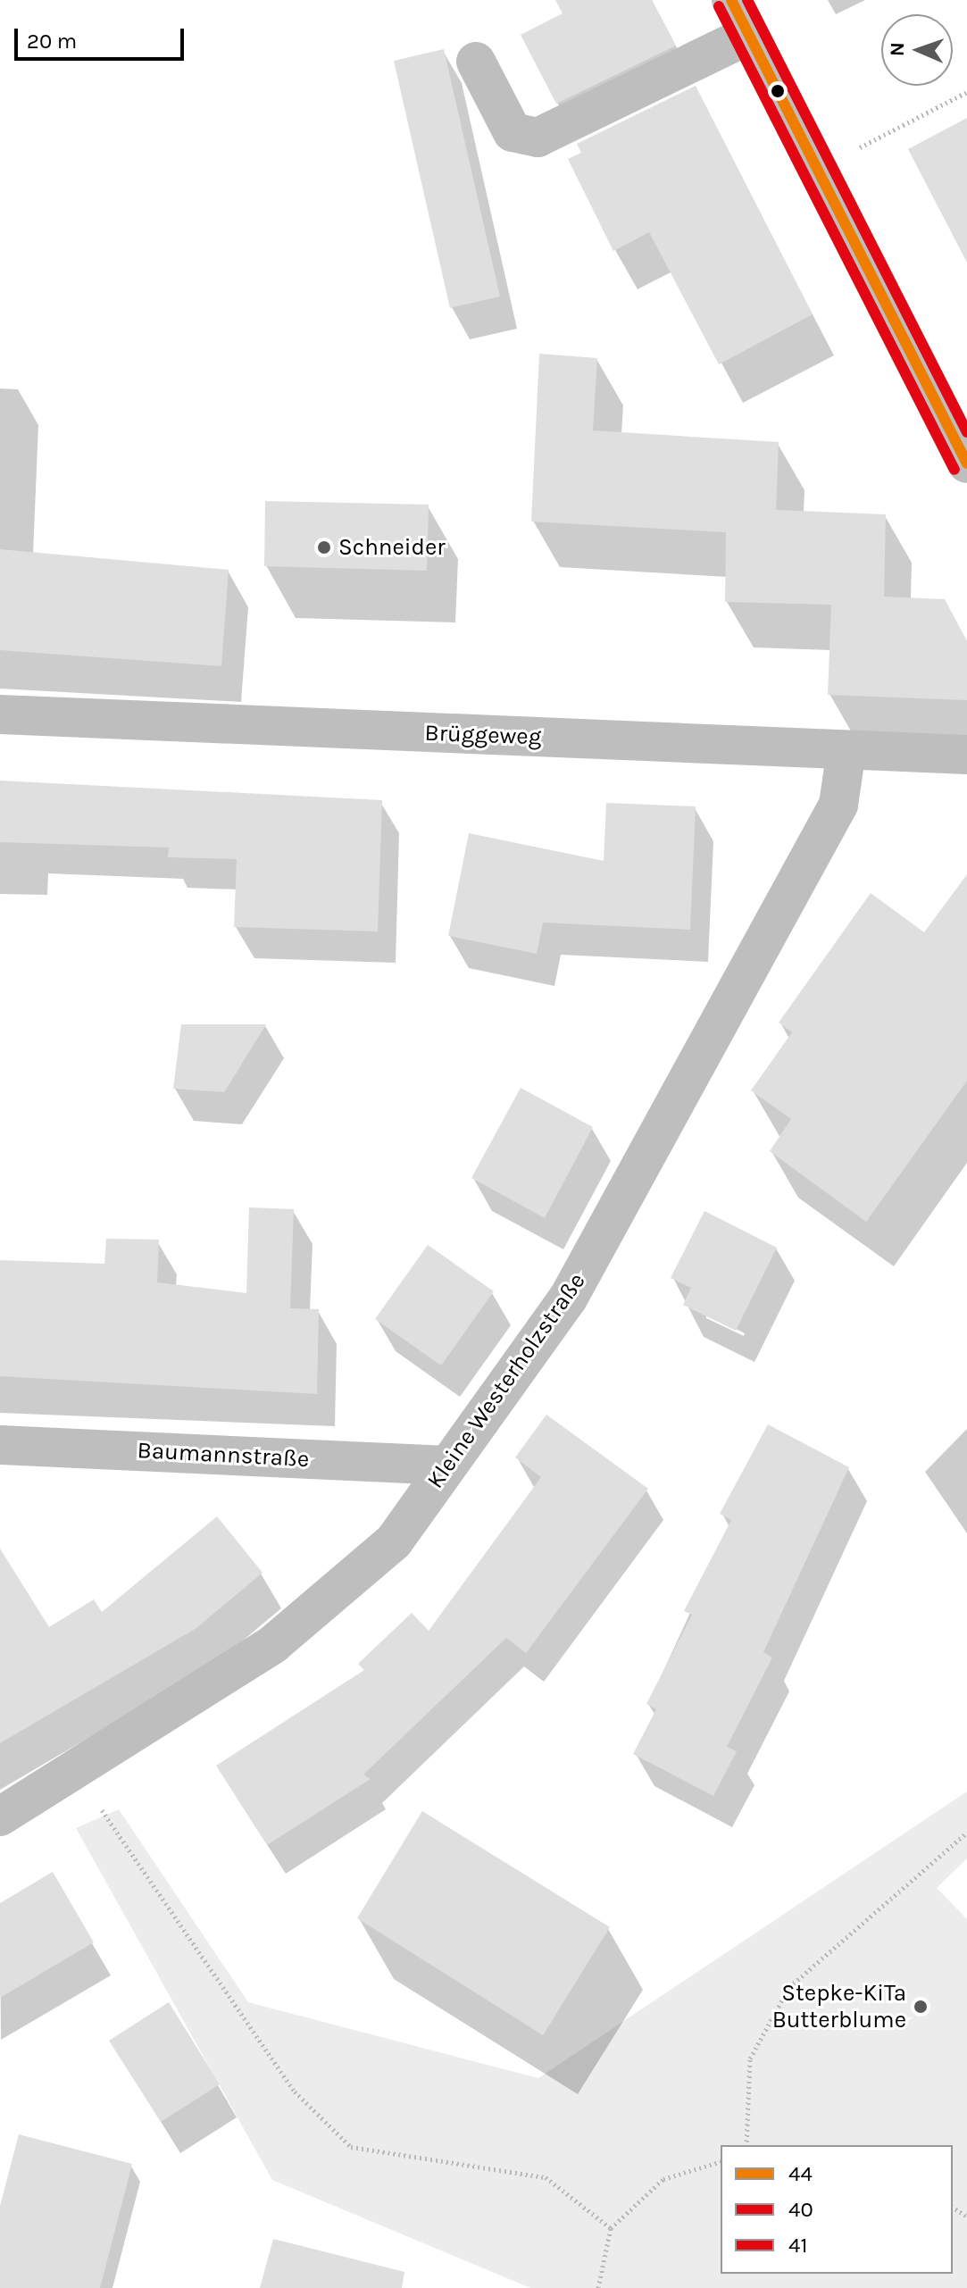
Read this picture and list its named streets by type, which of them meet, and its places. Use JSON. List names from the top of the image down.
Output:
{
  "streets": {
    "street": ["Brüggeweg", "Kleine Westerholzstraße", "Baumannstraße"]
  },
  "crossings": [
    ["Brüggeweg", "Kleine Westerholzstraße"],
    ["Kleine Westerholzstraße", "Baumannstraße"]
  ],
  "places": ["Schneider", "Stepke-KiTa Butterblume"],
  "lines": ["transit line 44", "transit line 41", "transit line 40"],
  "legend": ["44", "40", "41"],
  "scale_bar": "20 m",
  "north": "left"
}
